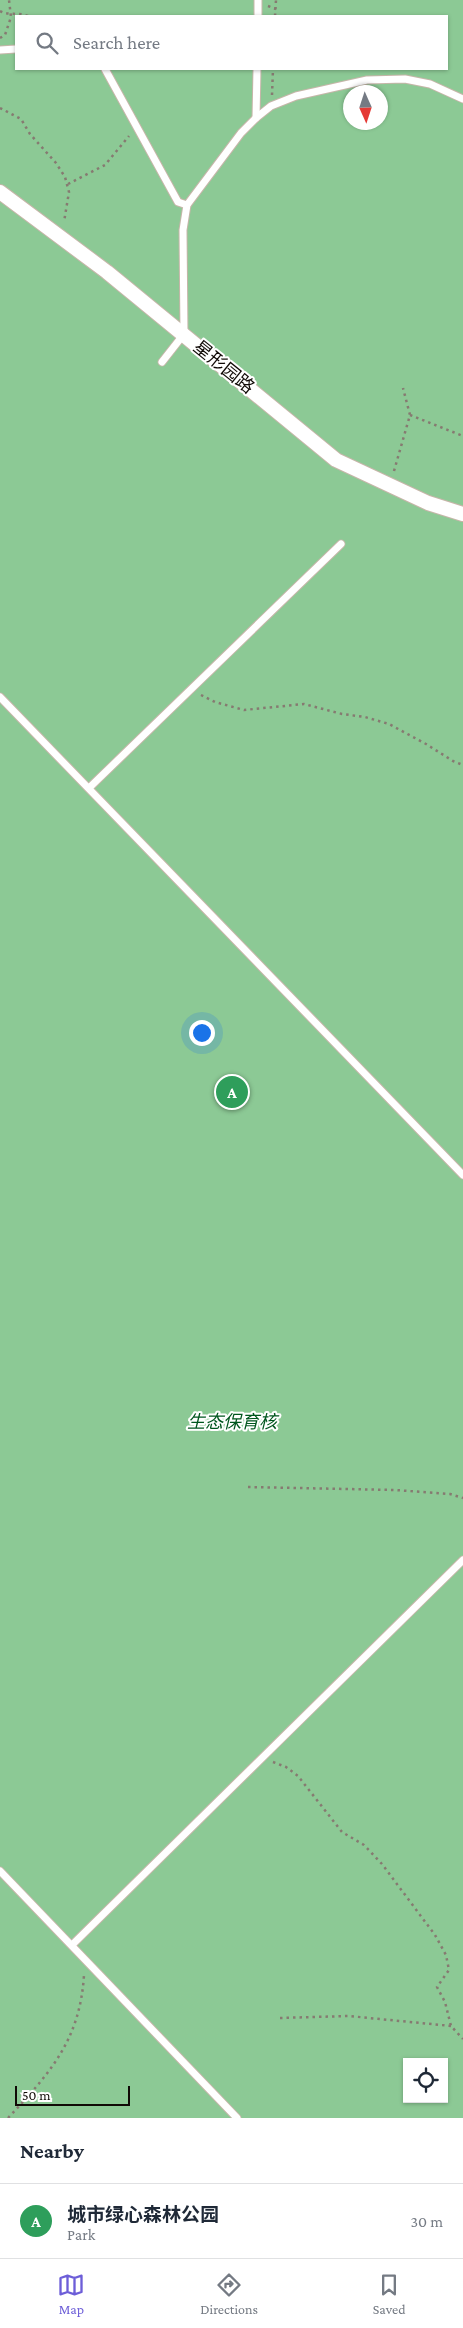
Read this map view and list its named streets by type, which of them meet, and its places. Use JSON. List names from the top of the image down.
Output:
{
  "streets": {
    "street": ["星形园路"]
  },
  "parks": ["生态保育核"],
  "scale_bar": "50 m",
  "north": "bottom",
  "page": {
    "search": "Search here",
    "pins": "A",
    "scale": "50 m",
    "heading": "Nearby",
    "list": [
      {
        "mark": "A",
        "name": "城市绿心森林公园",
        "note": "Park",
        "value": "30 m"
      }
    ],
    "nav": ["Map", "Directions", "Saved"]
  }
}
